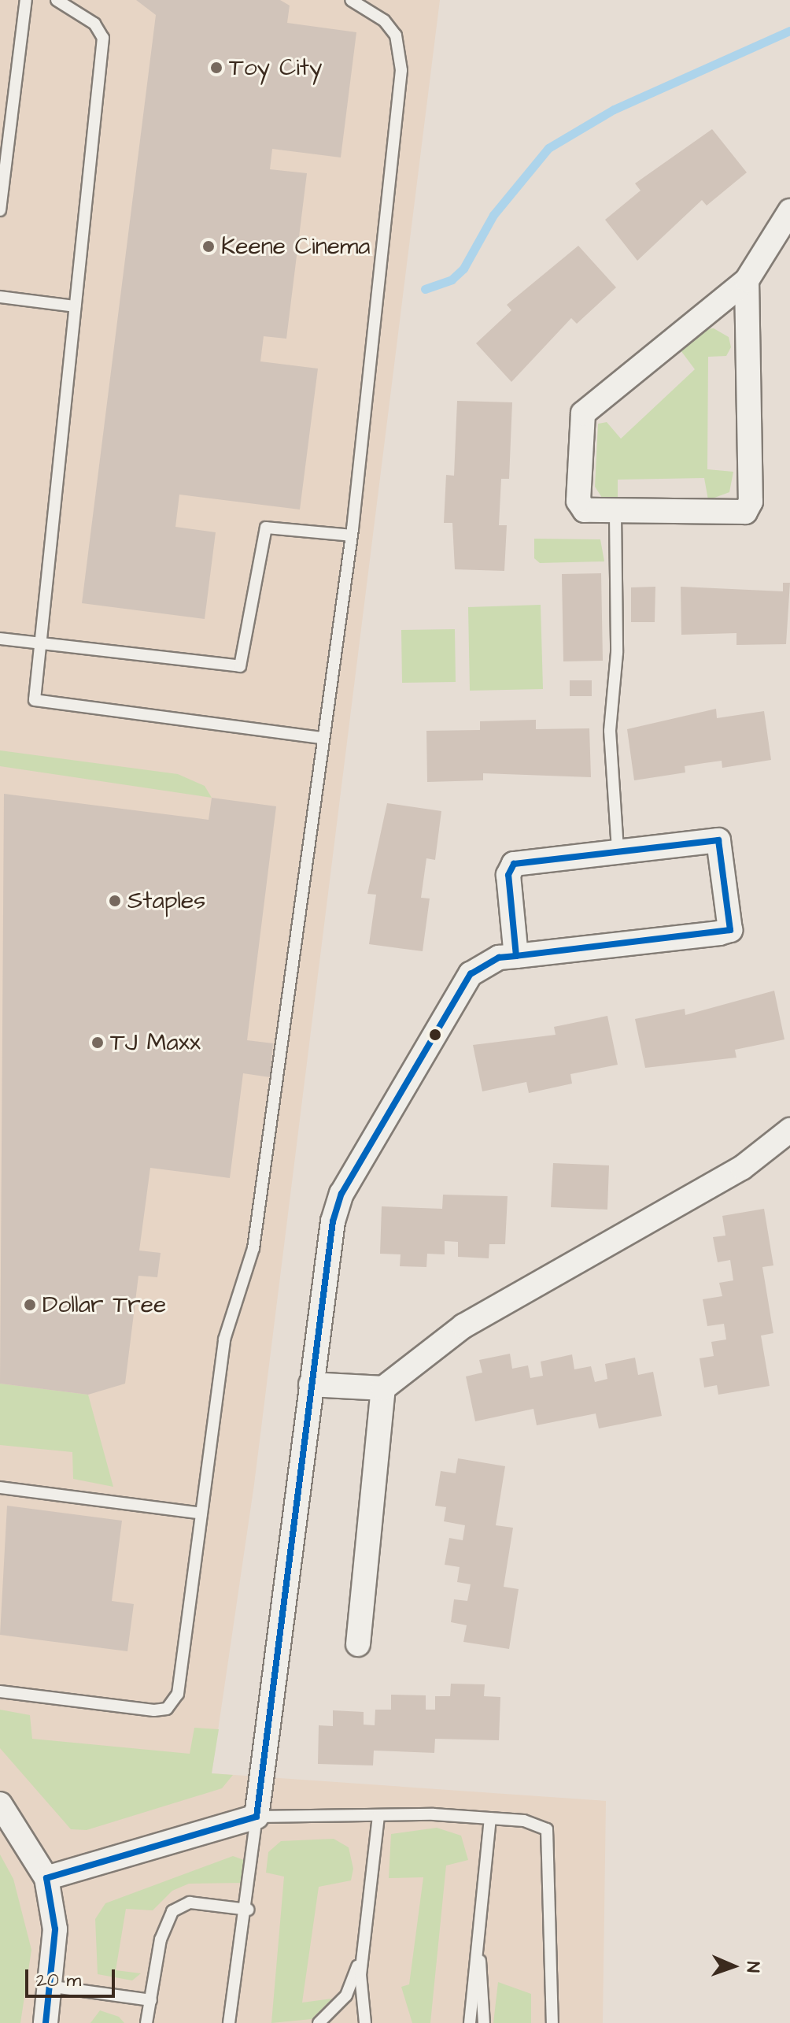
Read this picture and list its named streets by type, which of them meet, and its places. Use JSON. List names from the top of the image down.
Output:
{
  "places": [
    "Toy City",
    "Keene Cinema",
    "Staples",
    "TJ Maxx",
    "Dollar Tree"
  ],
  "scale_bar": "20 m",
  "north": "right"
}
